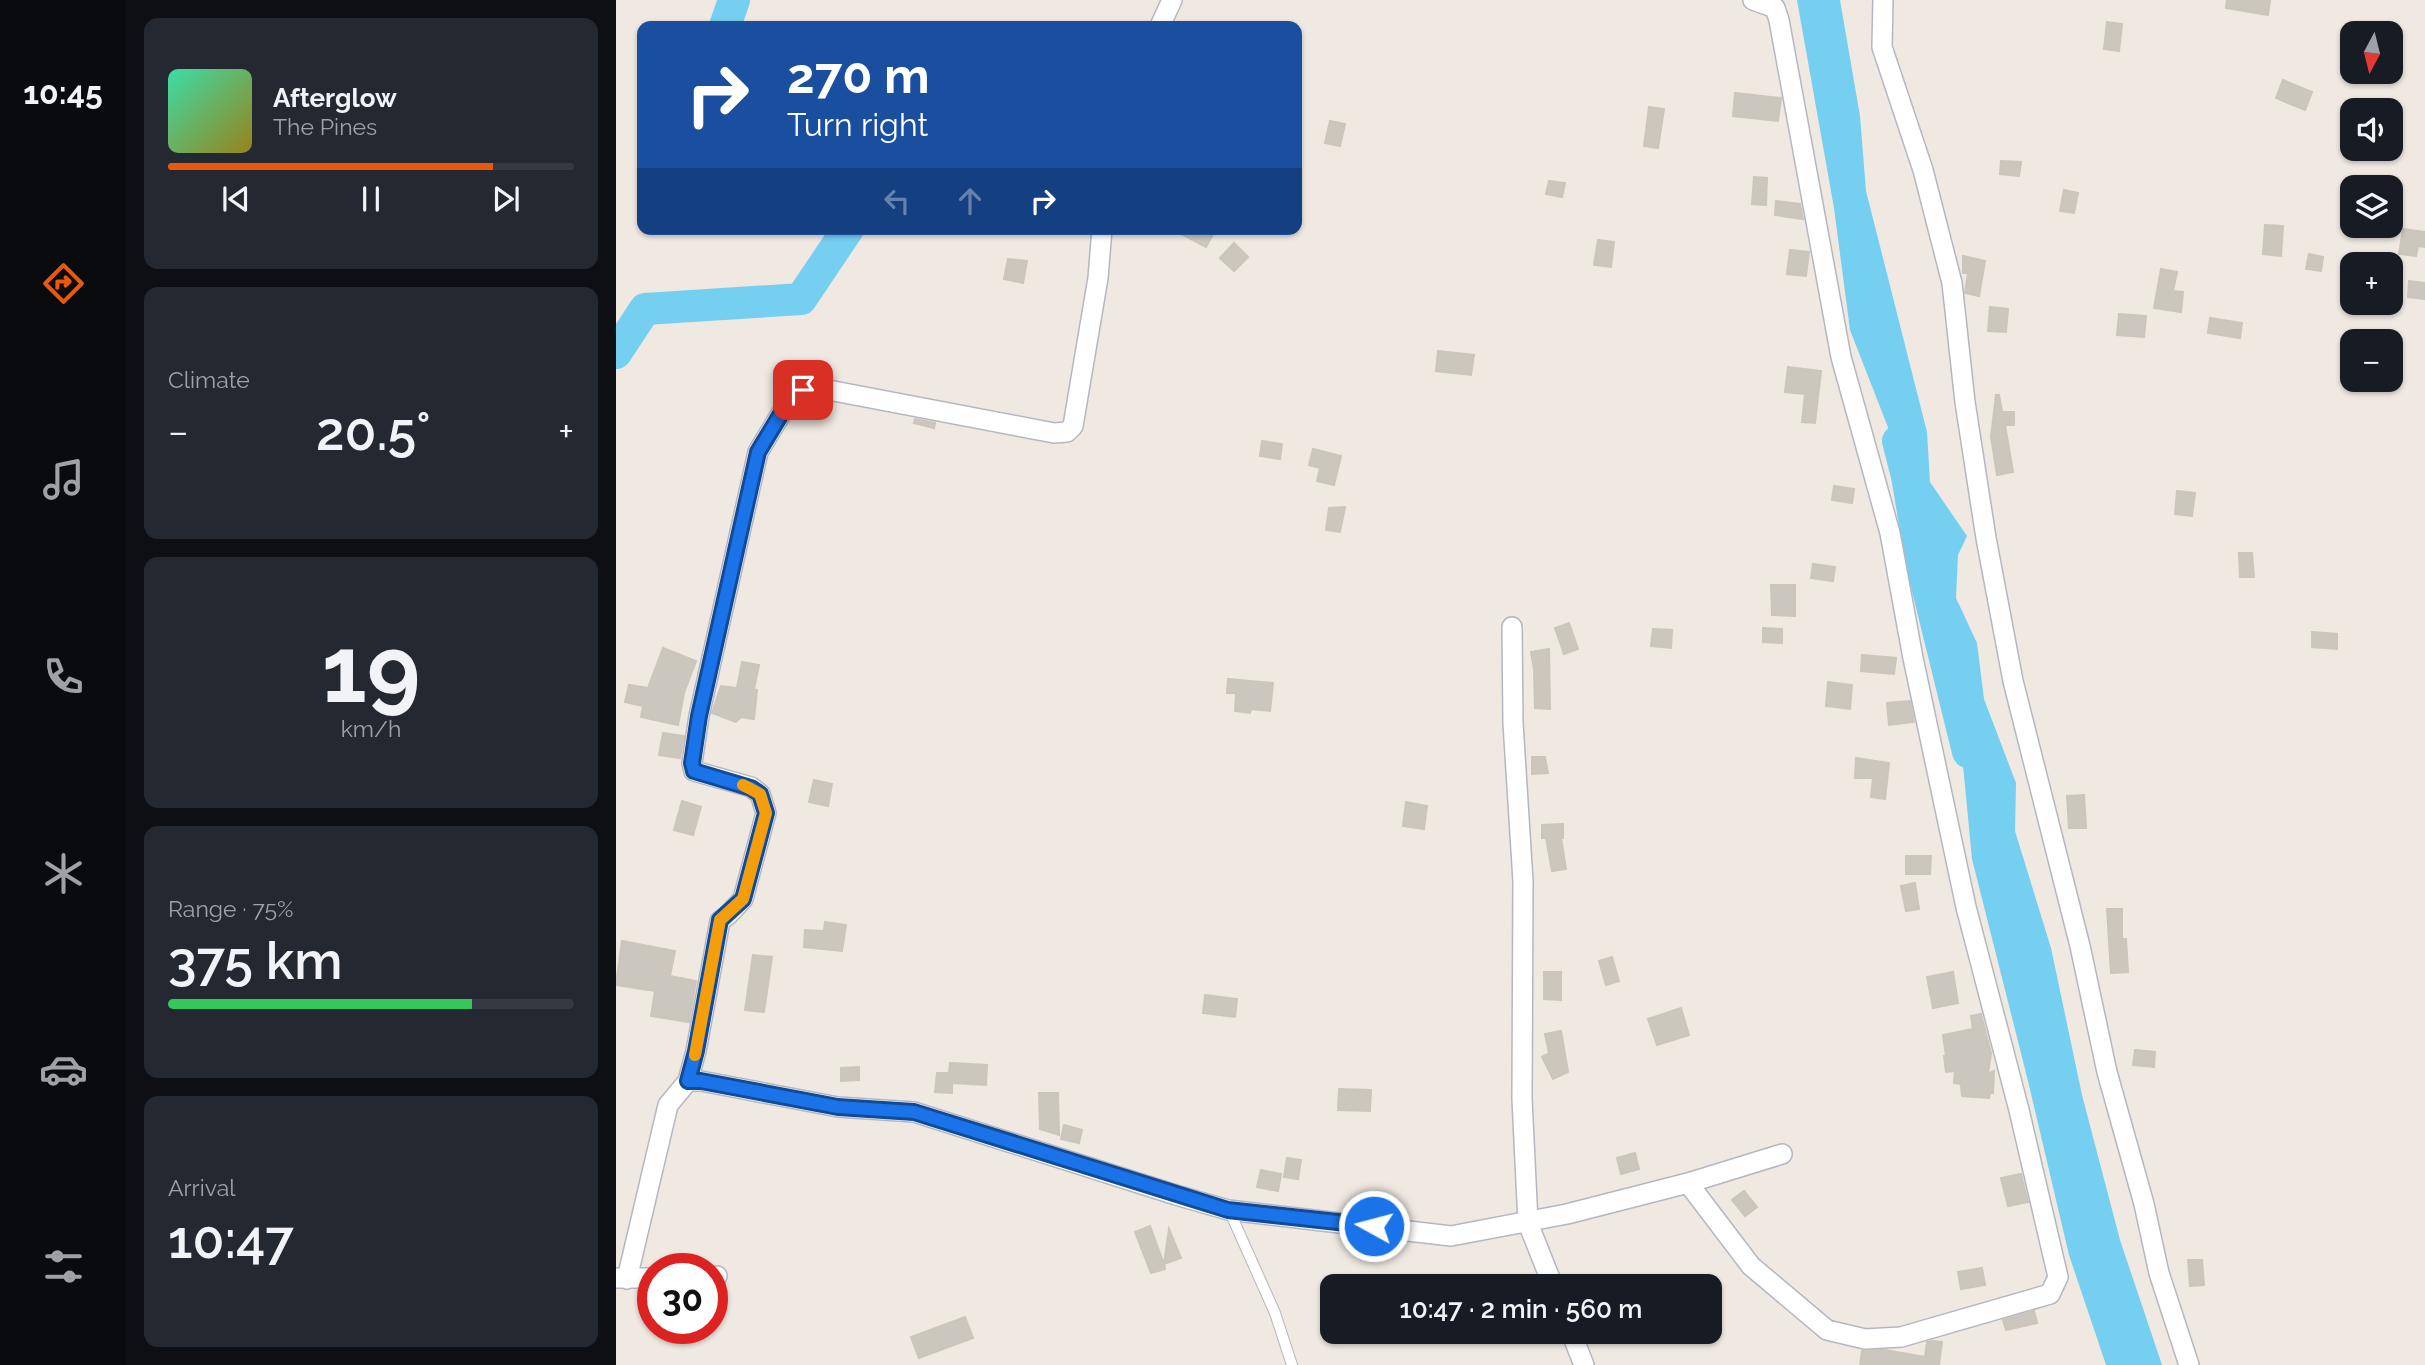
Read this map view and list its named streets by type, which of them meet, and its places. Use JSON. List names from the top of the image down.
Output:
{
  "north": "bottom",
  "page": {
    "tabs": "10:45",
    "map_buttons": ["+", "−"],
    "turn": ["270 m", "Turn right"],
    "song": ["Afterglow", "The Pines"],
    "tile": [
      "Climate",
      ["19", "km/h"],
      ["Range · 75%", "375 km"],
      ["Arrival", "10:47"]
    ],
    "heat": ["−", "20.5°", "+"],
    "limit": "30",
    "trip": "10:47 · 2 min · 560 m"
  }
}
